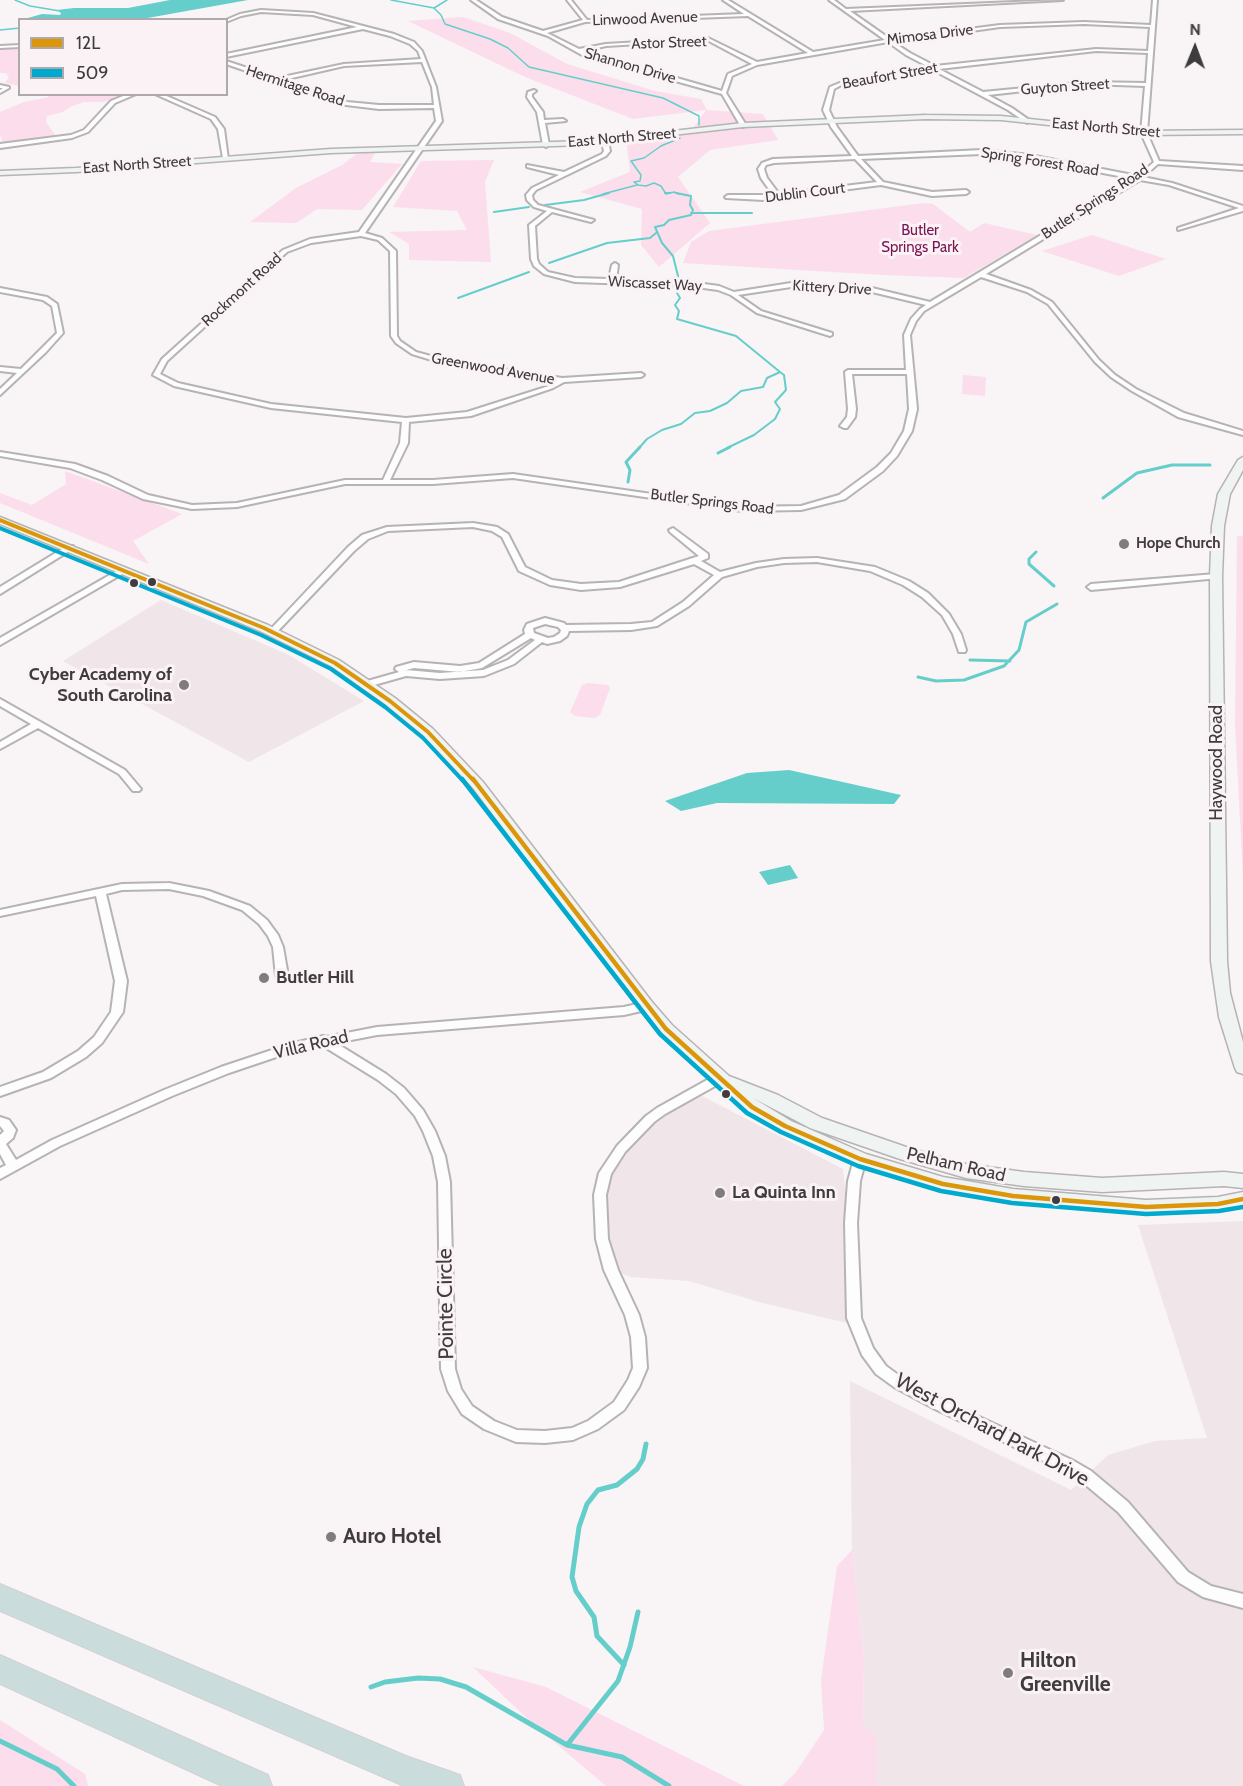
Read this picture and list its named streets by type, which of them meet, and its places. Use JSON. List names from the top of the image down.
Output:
{
  "streets": {
    "main road": ["East North Street", "Haywood Road", "Pelham Road"],
    "street": [
      "Linwood Avenue",
      "Mimosa Drive",
      "Astor Street",
      "Shannon Drive",
      "Beaufort Street",
      "Hermitage Road",
      "Guyton Street",
      "Spring Forest Road",
      "Dublin Court",
      "Butler Springs Road",
      "Wiscasset Way",
      "Kittery Drive",
      "Rockmont Road",
      "Greenwood Avenue",
      "Villa Road",
      "Pointe Circle",
      "West Orchard Park Drive"
    ]
  },
  "crossings": [
    ["Linwood Avenue", "Shannon Drive"],
    ["Mimosa Drive", "Astor Street"],
    ["Mimosa Drive", "Shannon Drive"],
    ["Mimosa Drive", "Butler Springs Road"],
    ["Astor Street", "Shannon Drive"],
    ["Beaufort Street", "East North Street"],
    ["Beaufort Street", "Butler Springs Road"],
    ["Guyton Street", "Butler Springs Road"],
    ["East North Street", "Butler Springs Road"],
    ["Spring Forest Road", "Dublin Court"],
    ["Spring Forest Road", "Butler Springs Road"],
    ["Butler Springs Road", "Kittery Drive"],
    ["Wiscasset Way", "Kittery Drive"],
    ["Rockmont Road", "Greenwood Avenue"],
    ["Villa Road", "Pelham Road"],
    ["Villa Road", "Pointe Circle"],
    ["Pelham Road", "Pointe Circle"],
    ["Pelham Road", "West Orchard Park Drive"]
  ],
  "parks": ["Butler Springs Park"],
  "places": [
    "Hope Church",
    "Cyber Academy of South Carolina",
    "Butler Hill",
    "La Quinta Inn",
    "Auro Hotel",
    "Hilton Greenville"
  ],
  "lines": ["transit line 12L", "transit line 509"],
  "legend": ["12L", "509"],
  "north": "top"
}
